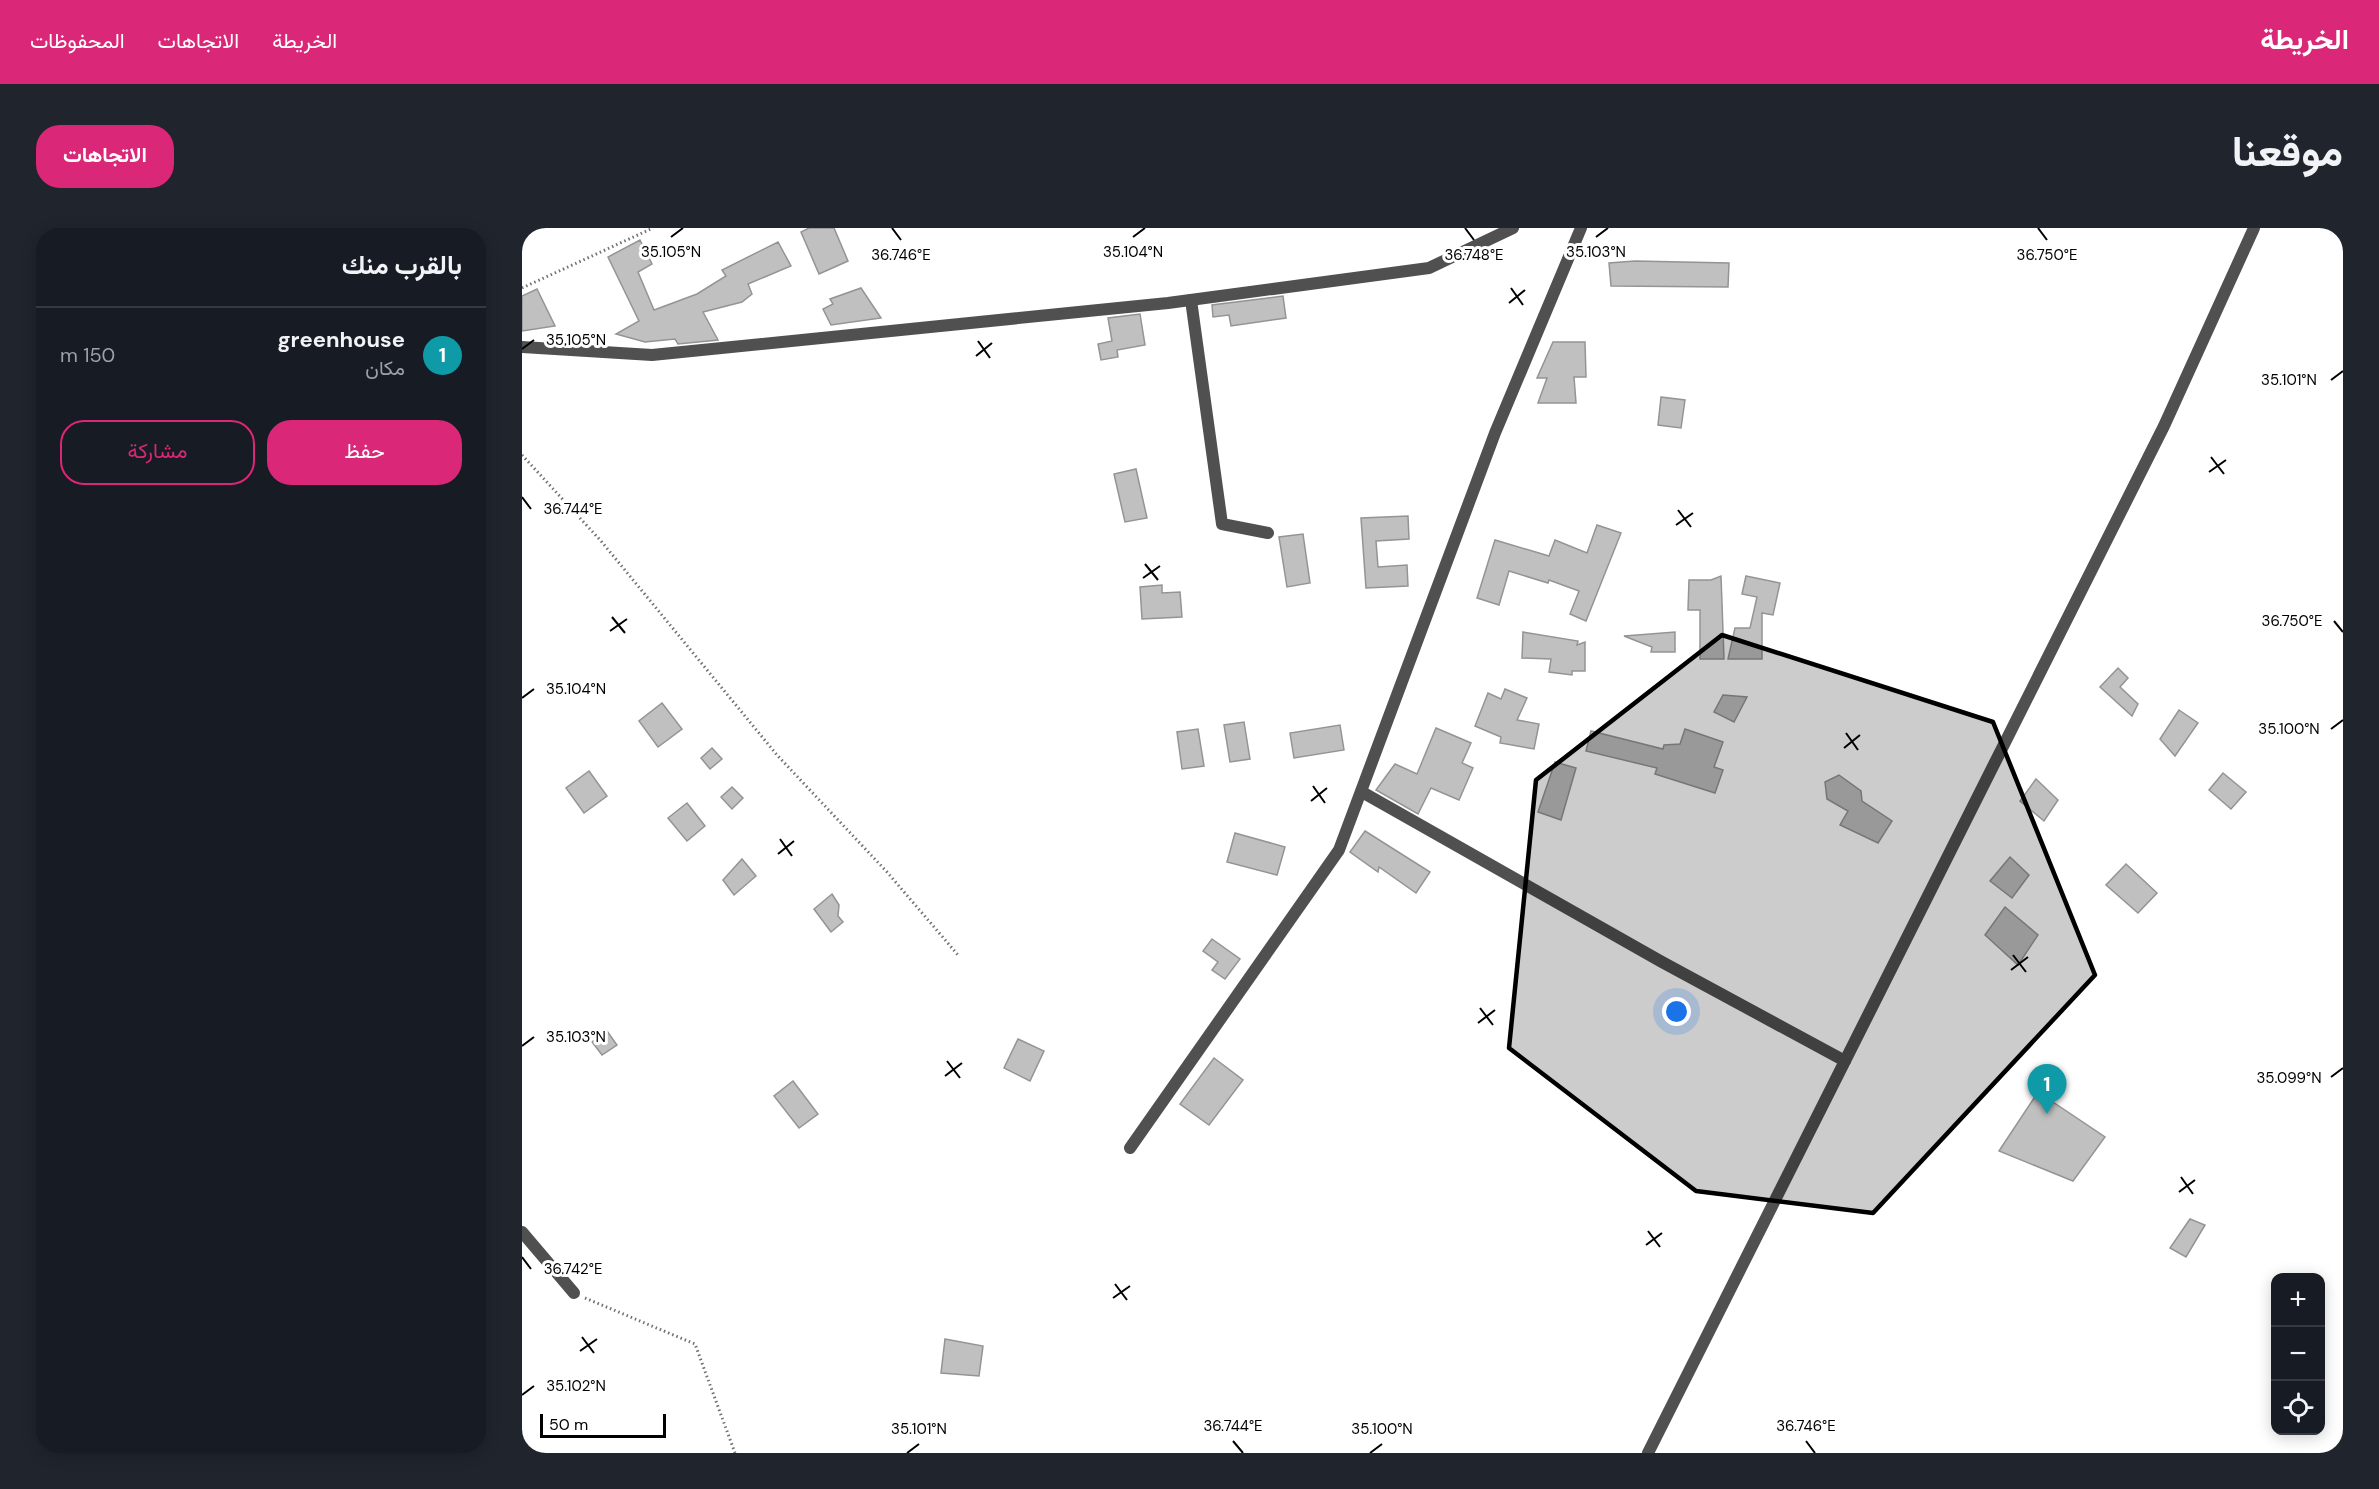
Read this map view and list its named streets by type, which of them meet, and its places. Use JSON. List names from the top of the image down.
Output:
{
  "scale_bar": "50 m",
  "page": {
    "header": "الخريطة",
    "nav": ["الخريطة", "الاتجاهات", "المحفوظات"],
    "title": "موقعنا",
    "buttons": [
      "الاتجاهات",
      ["حفظ", "مشاركة"]
    ],
    "heading": "بالقرب منك",
    "list": [
      {
        "mark": "1",
        "name": "greenhouse",
        "note": "مكان",
        "value": "150 m"
      }
    ],
    "pins": "1",
    "map_buttons": ["+", "−"],
    "scale": "50 m"
  },
  "coordinates": [
    "35.105°N",
    "35.104°N",
    "35.103°N",
    "36.746°E",
    "36.748°E",
    "36.750°E",
    "35.101°N",
    "36.744°E",
    "35.100°N",
    "35.099°N",
    "36.742°E",
    "35.102°N"
  ]
}
